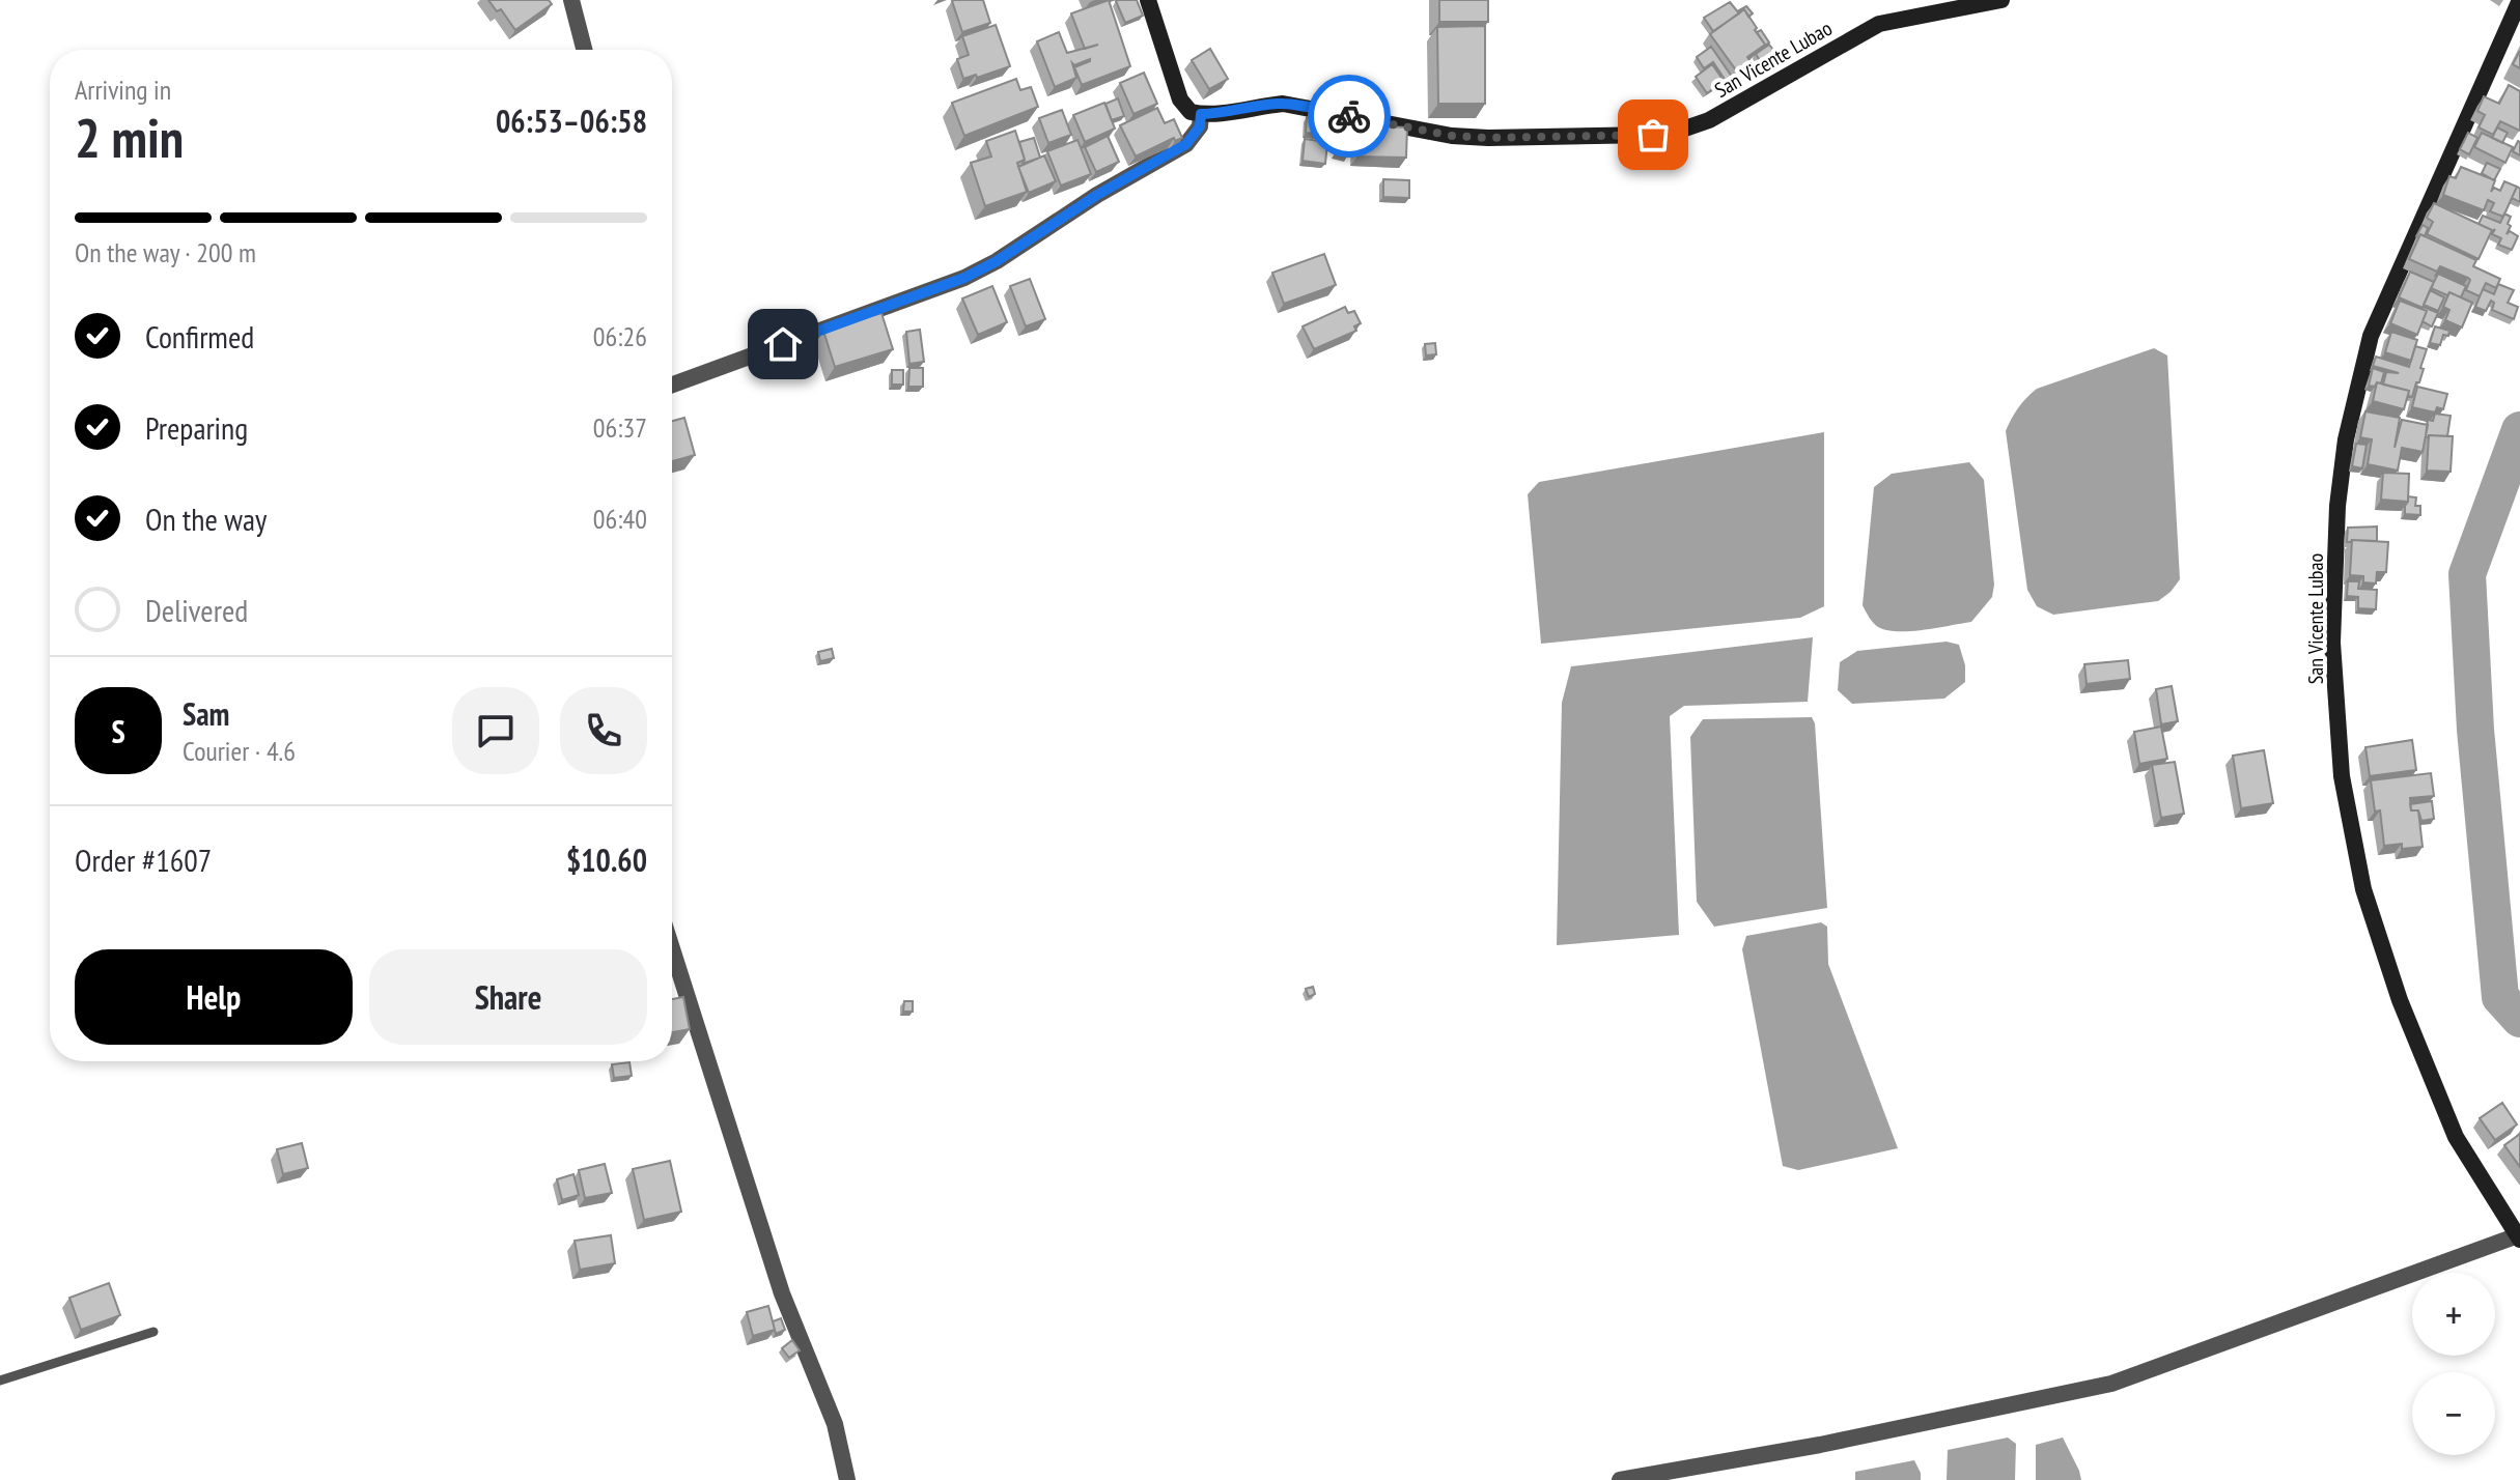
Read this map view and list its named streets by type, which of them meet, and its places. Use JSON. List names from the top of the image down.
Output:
{
  "streets": {
    "street": ["San Vicente Lubao"]
  },
  "page": {
    "heading": ["2 min", "Arriving in", "06:53–06:58"],
    "panel": [
      "Sam",
      "Courier · 4.6",
      "Order #1607",
      "$10.60"
    ],
    "bar": "On the way · 200 m",
    "list": [
      ["Confirmed", "06:26"],
      ["Preparing", "06:37"],
      ["On the way", "06:40"],
      "Delivered"
    ],
    "round": "S",
    "buttons": ["Help", "Share"],
    "map_buttons": ["+", "−"]
  }
}
